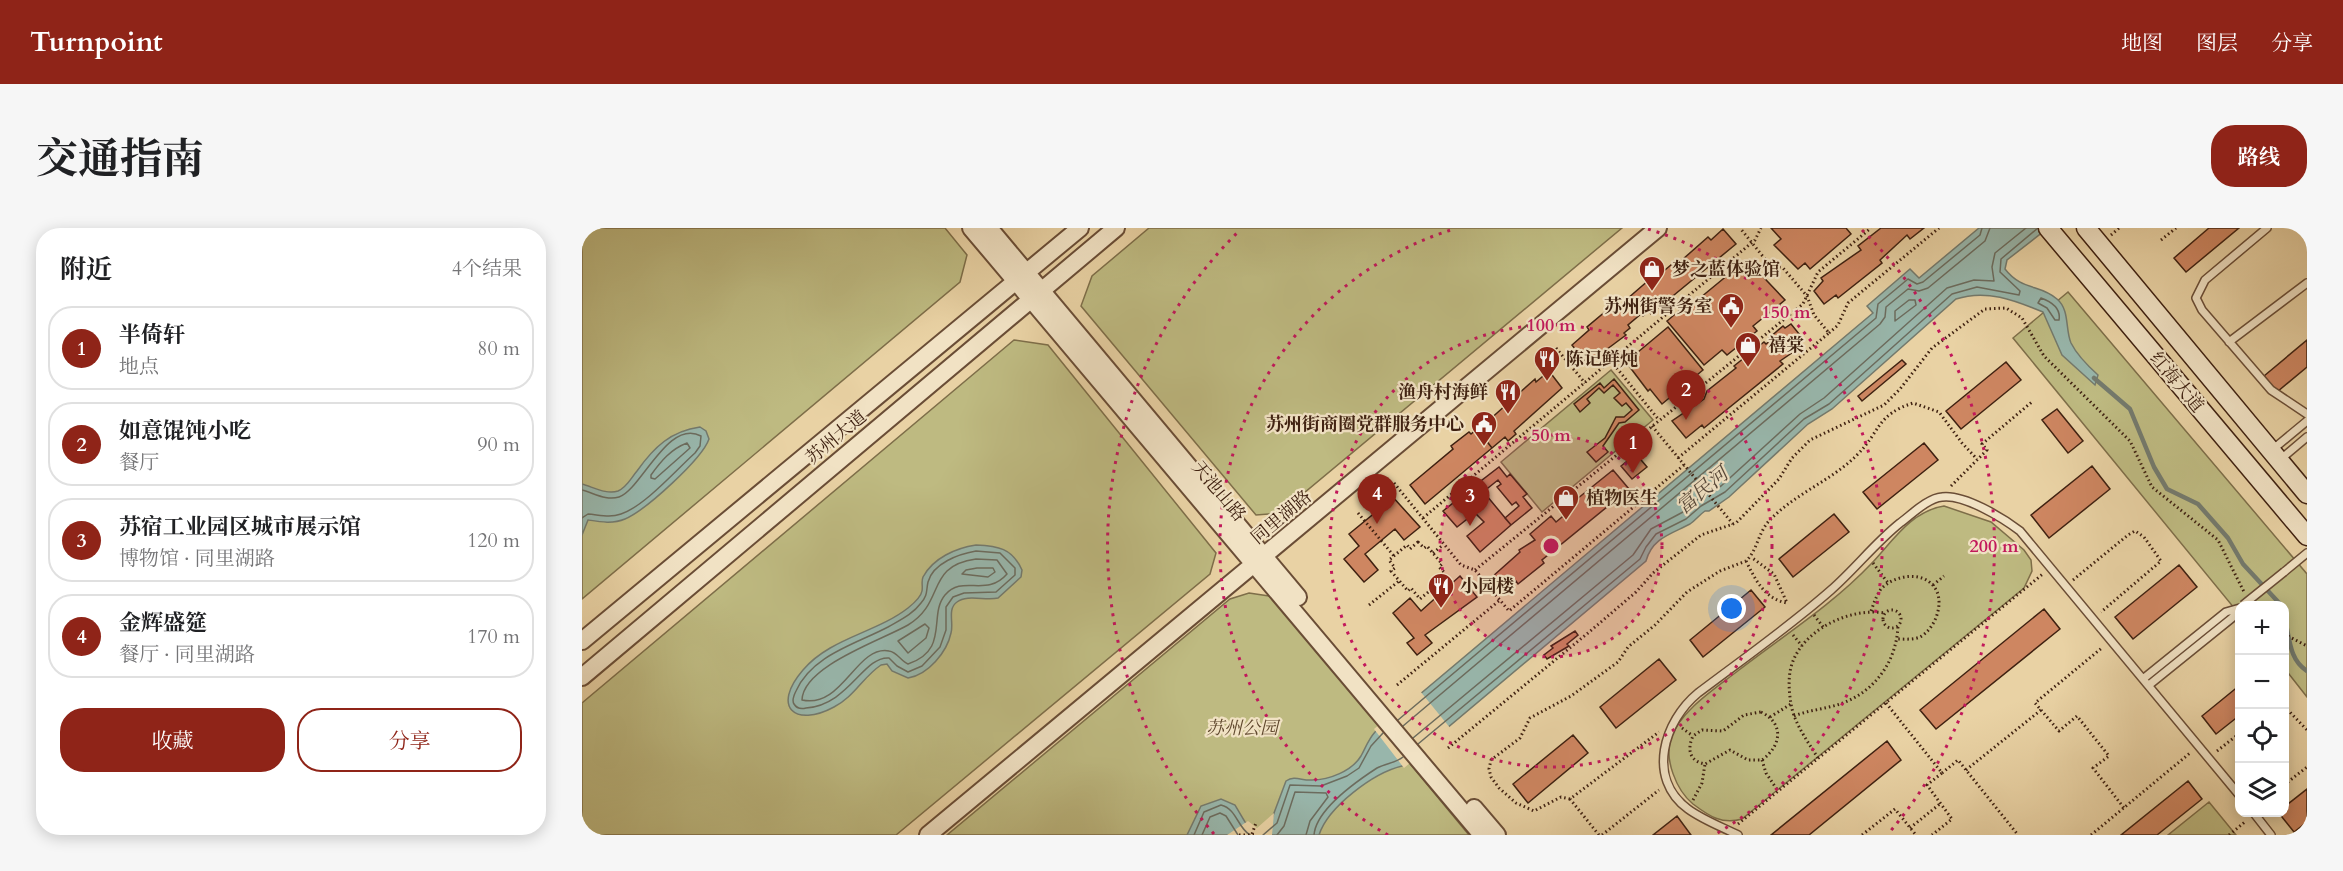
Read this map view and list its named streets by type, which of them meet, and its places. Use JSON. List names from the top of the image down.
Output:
{
  "streets": {
    "main road": ["红海大道"],
    "street": ["苏州大道", "天池山路", "同里湖路"]
  },
  "crossings": [
    ["苏州大道", "天池山路"],
    ["天池山路", "同里湖路"]
  ],
  "water": ["富民河"],
  "parks": ["苏州公园"],
  "places": {
    "shop": ["梦之蓝体验馆", "禧棠", "植物医生"],
    "public building": ["苏州街警务室", "苏州街商圈党群服务中心"],
    "restaurant": ["陈记鲜炖", "渔舟村海鲜", "小园楼"]
  },
  "page": {
    "header": "Turnpoint",
    "nav": ["地图", "图层", "分享"],
    "title": "交通指南",
    "buttons": [
      "路线",
      ["收藏", "分享"]
    ],
    "heading": ["附近", "4个结果"],
    "list": [
      {
        "mark": "1",
        "name": "半倚轩",
        "note": "地点",
        "value": "80 m"
      },
      {
        "mark": "2",
        "name": "如意馄饨小吃",
        "note": "餐厅",
        "value": "90 m"
      },
      {
        "mark": "3",
        "name": "苏宿工业园区城市展示馆",
        "note": "博物馆 · 同里湖路",
        "value": "120 m"
      },
      {
        "mark": "4",
        "name": "金辉盛筵",
        "note": "餐厅 · 同里湖路",
        "value": "170 m"
      }
    ],
    "pins": [
      "2",
      "1",
      "4",
      "3"
    ],
    "map_buttons": ["+", "−"]
  },
  "rings": [
    "150 m",
    "100 m",
    "50 m",
    "200 m"
  ]
}
